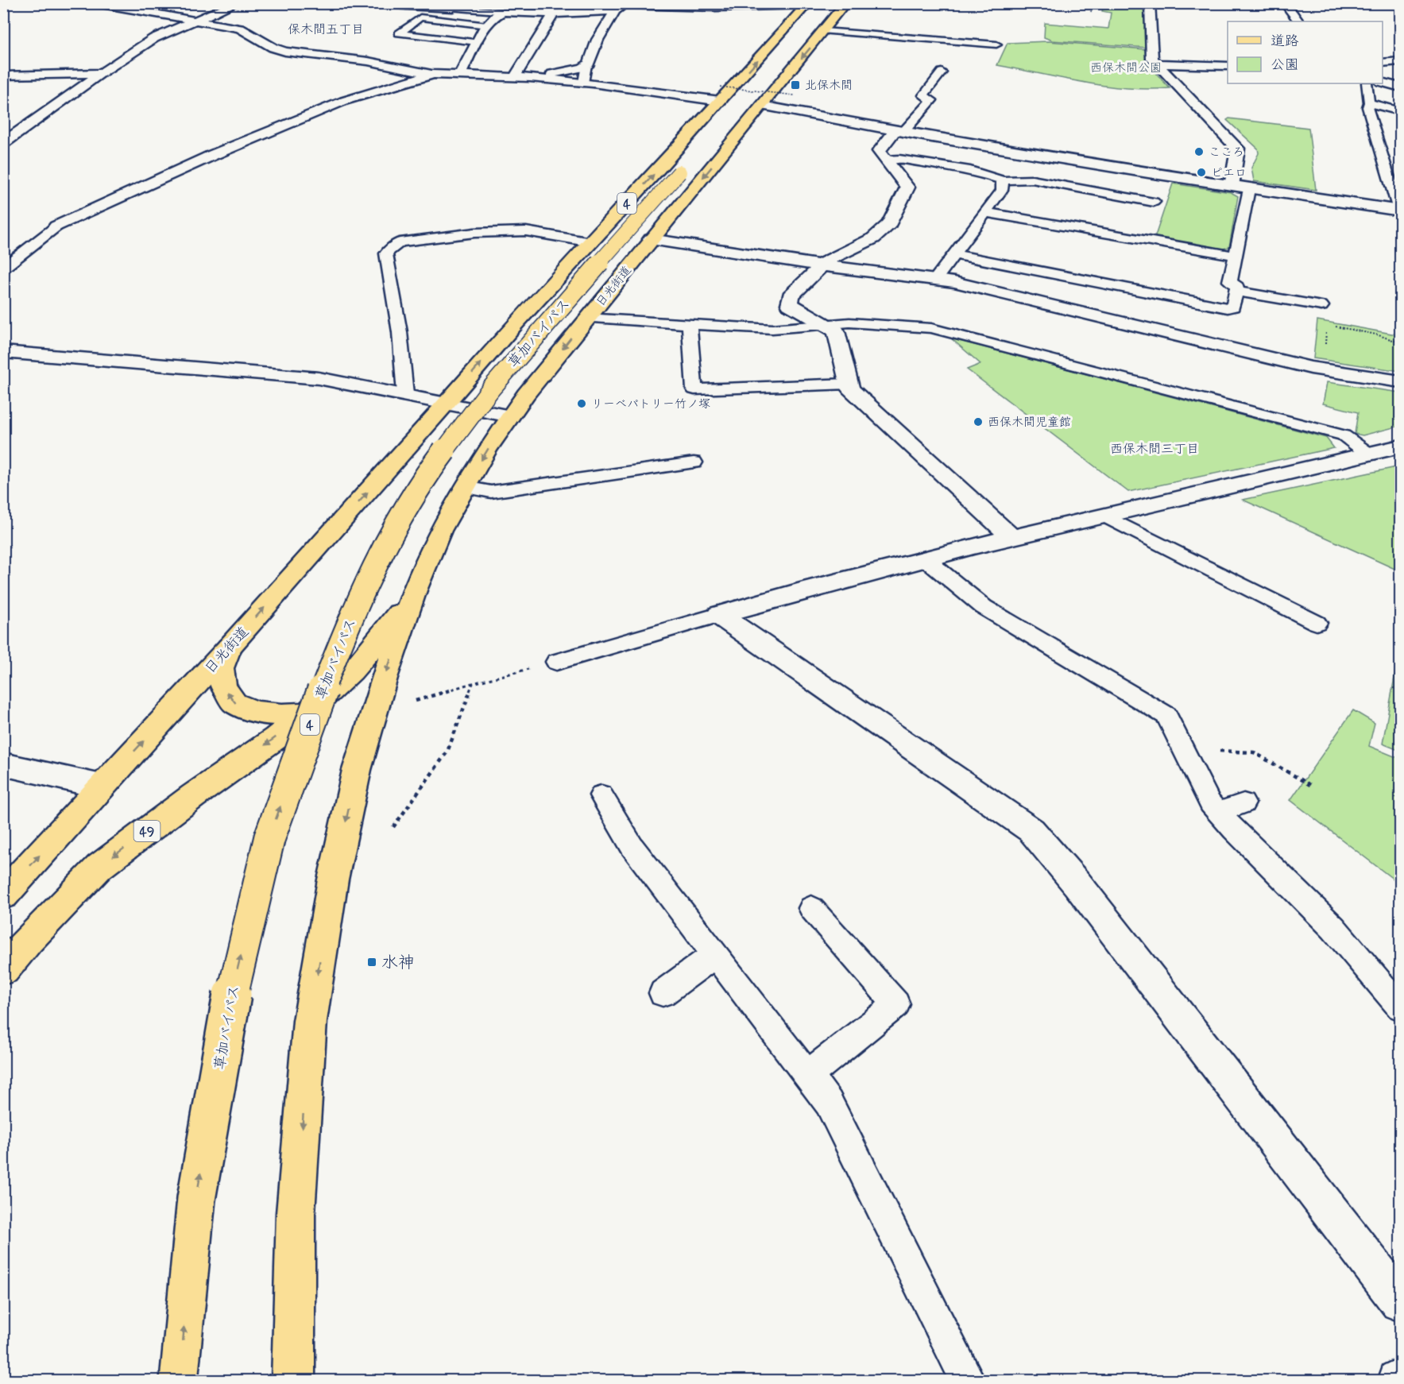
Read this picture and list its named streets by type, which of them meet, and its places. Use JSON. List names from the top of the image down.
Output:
{
  "streets": {
    "main road": [
      "4",
      "日光街道",
      "草加バイパス",
      "49"
    ]
  },
  "crossings": [
    ["4", "日光街道"],
    ["4", "49"]
  ],
  "districts": ["保木間五丁目", "西保木間三丁目"],
  "parks": ["西保木間公園"],
  "places": {
    "transit": ["北保木間", "水神"],
    "other": [
      "こころ",
      "ピエロ",
      "リーベパトリー竹ノ塚",
      "西保木間児童館"
    ]
  },
  "legend": ["道路", "公園"]
}
